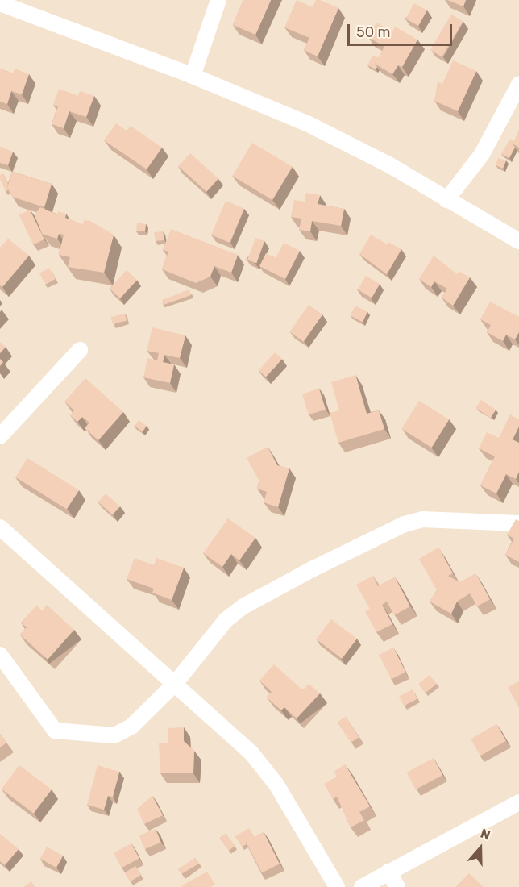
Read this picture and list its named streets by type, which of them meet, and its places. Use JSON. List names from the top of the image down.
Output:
{
  "scale_bar": "50 m",
  "north": "top"
}
